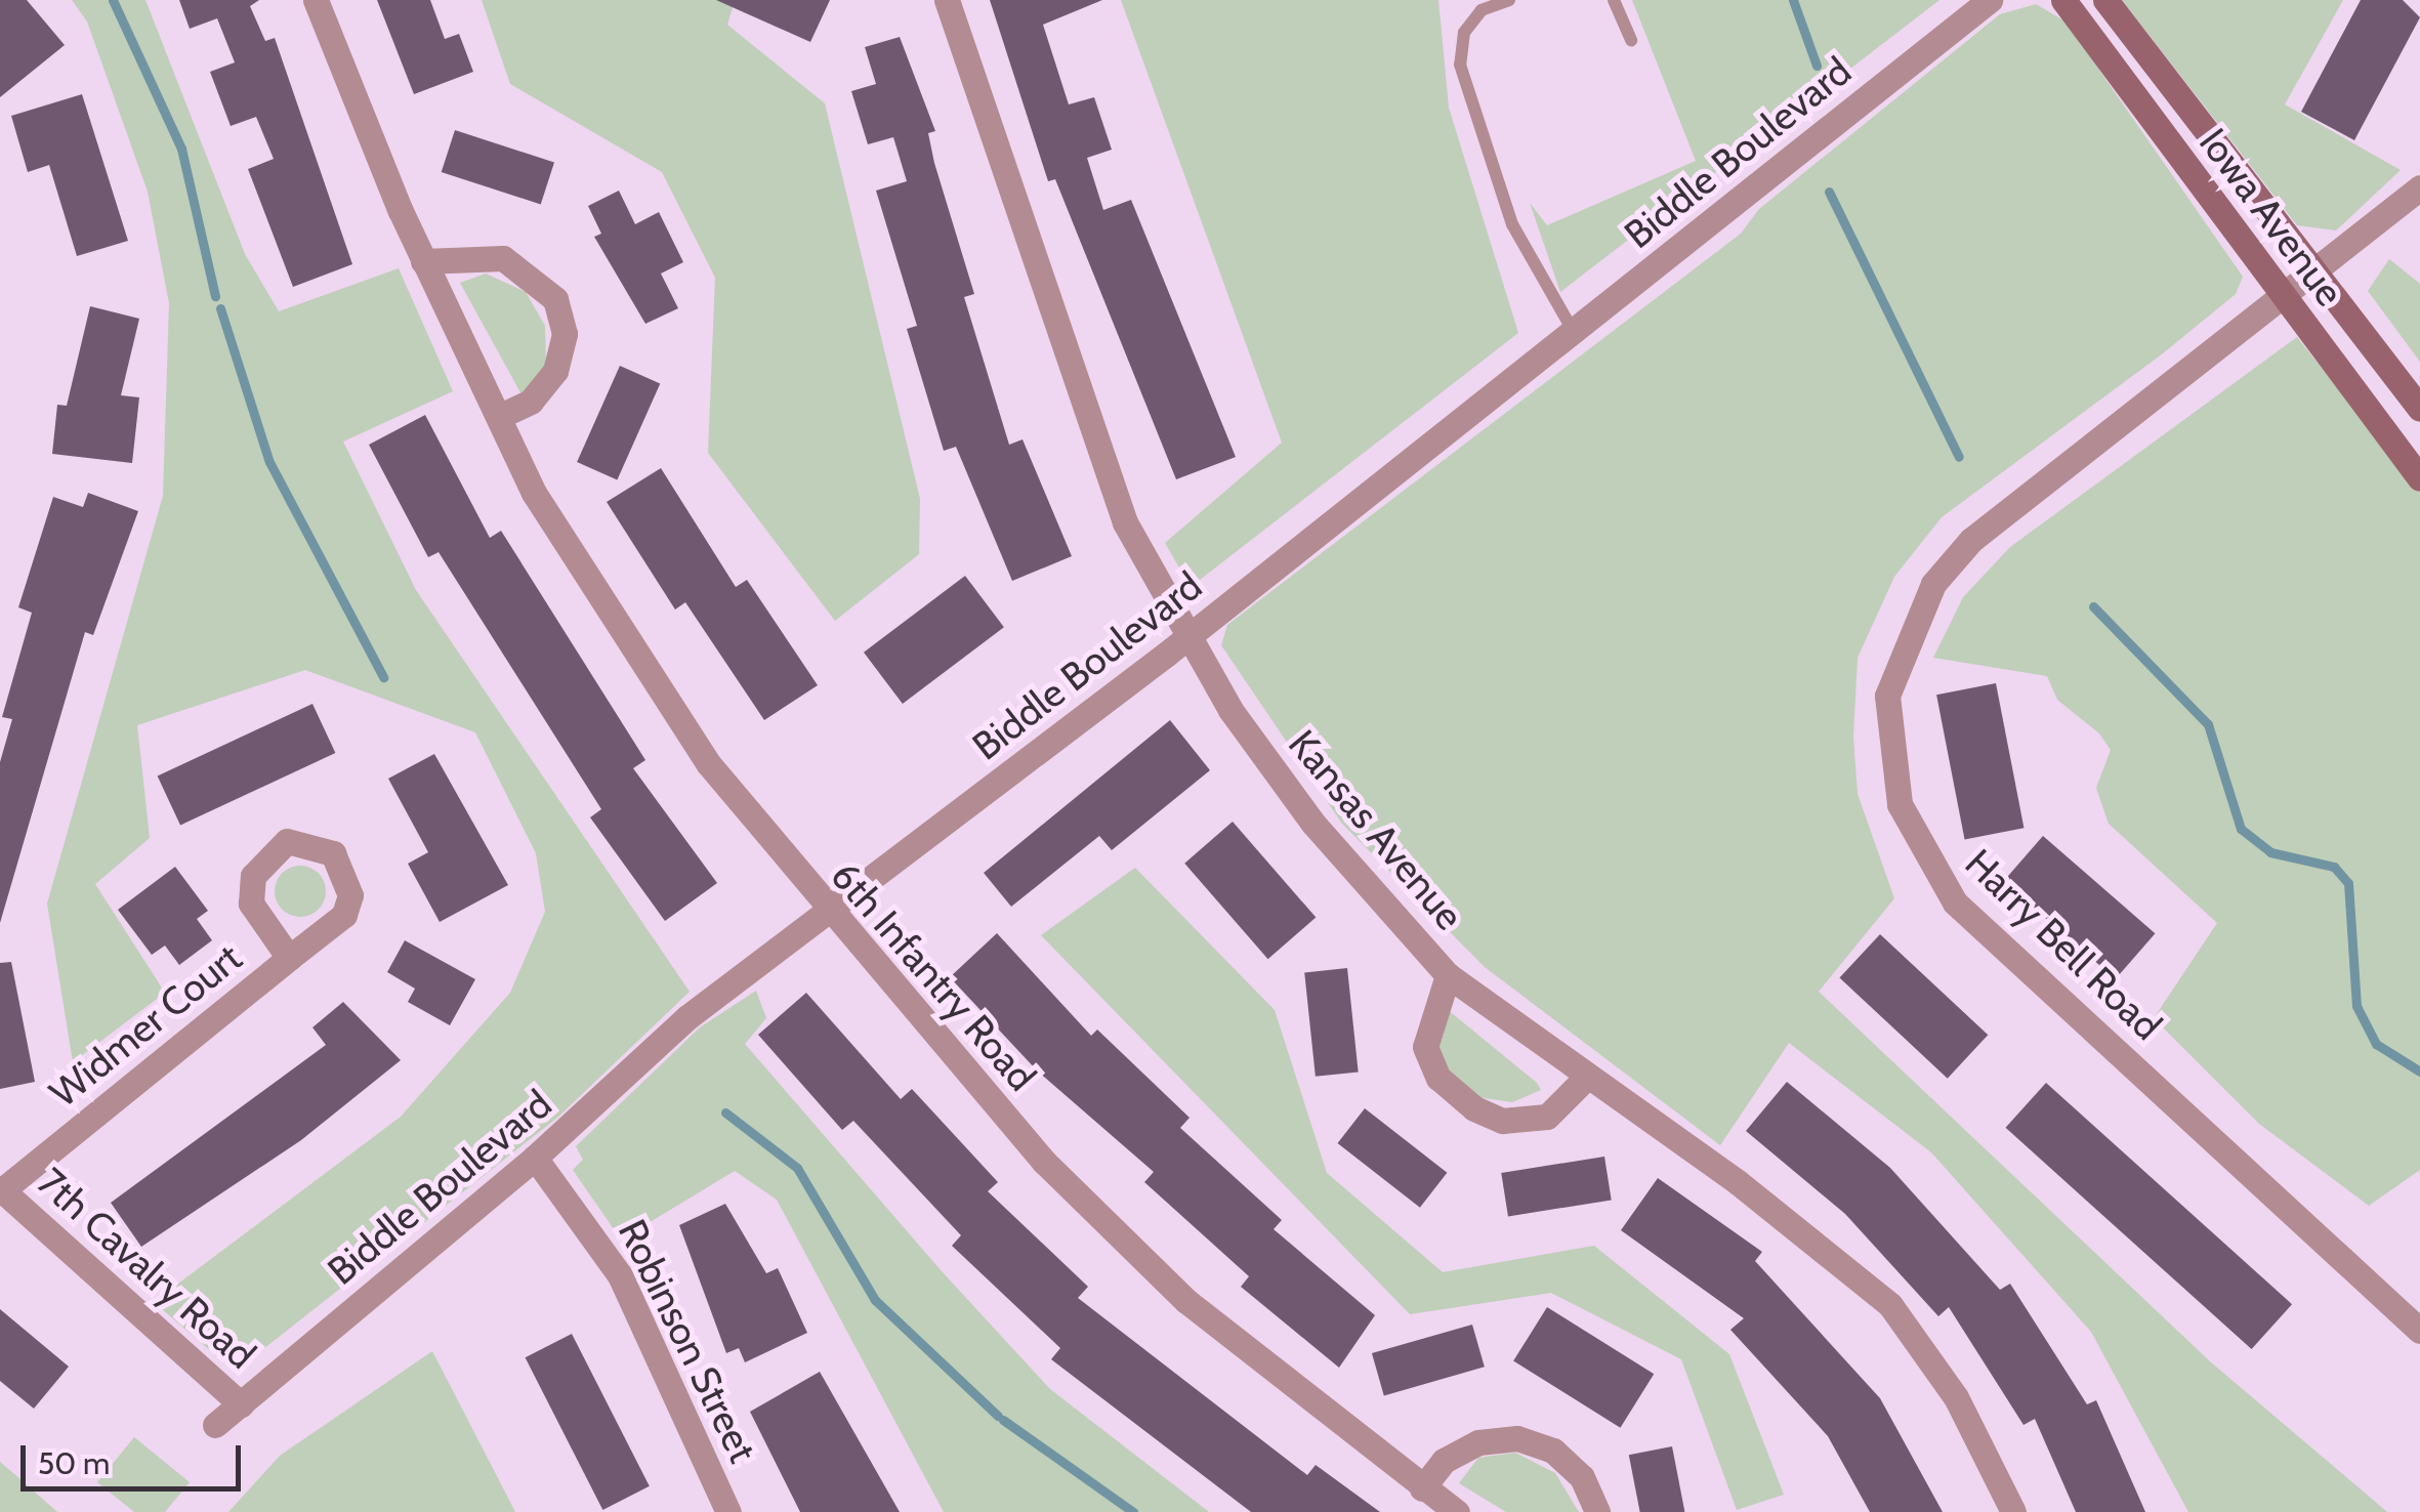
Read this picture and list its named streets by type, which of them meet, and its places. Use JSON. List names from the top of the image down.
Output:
{
  "streets": {
    "street": [
      "Biddle Boulevard",
      "Iowa Avenue",
      "Kansas Avenue",
      "Harry Bell Road",
      "6th Infantry Road",
      "Widmer Court",
      "7th Cavalry Road",
      "Robinson Street"
    ]
  },
  "crossings": [
    ["Biddle Boulevard", "Kansas Avenue"],
    ["Biddle Boulevard", "6th Infantry Road"],
    ["Biddle Boulevard", "7th Cavalry Road"],
    ["Biddle Boulevard", "Robinson Street"],
    ["Iowa Avenue", "Harry Bell Road"],
    ["Widmer Court", "7th Cavalry Road"]
  ],
  "scale_bar": "50 m"
}
